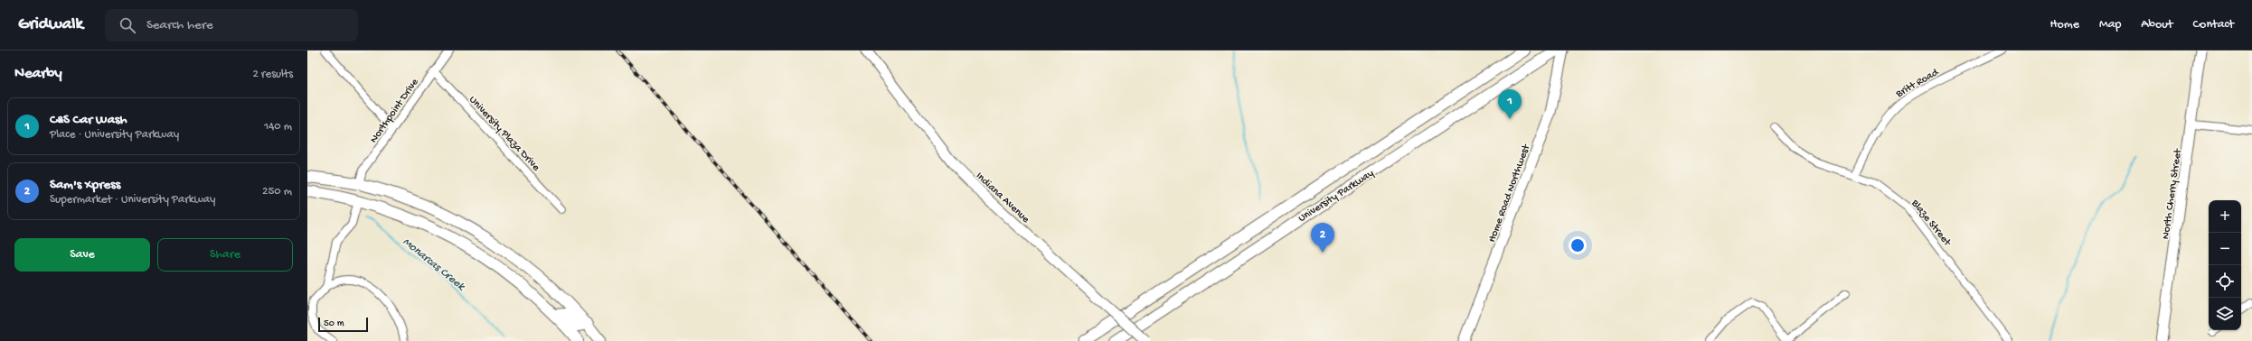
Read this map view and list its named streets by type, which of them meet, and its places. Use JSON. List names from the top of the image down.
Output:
{
  "streets": {
    "main road": ["University Parkway"],
    "street": [
      "Britt Road",
      "Northpoint Drive",
      "University Plaza Drive",
      "Home Road Northwest",
      "North Cherry Street",
      "Indiana Avenue",
      "Blaze Street"
    ]
  },
  "crossings": [
    ["Britt Road", "Blaze Street"],
    ["Northpoint Drive", "University Plaza Drive"]
  ],
  "water": ["Monarcas Creek"],
  "scale_bar": "50 m",
  "page": {
    "header": "Gridwalk",
    "search": "Search here",
    "nav": [
      "Home",
      "Map",
      "About",
      "Contact"
    ],
    "heading": ["Nearby", "2 results"],
    "pins": ["1", "2"],
    "list": [
      {
        "mark": "1",
        "name": "C&S Car Wash",
        "note": "Place · University Parkway",
        "value": "140 m"
      },
      {
        "mark": "2",
        "name": "Sam's Xpress",
        "note": "Supermarket · University Parkway",
        "value": "250 m"
      }
    ],
    "map_buttons": ["+", "−"],
    "buttons": ["Save", "Share"],
    "scale": "50 m"
  }
}
